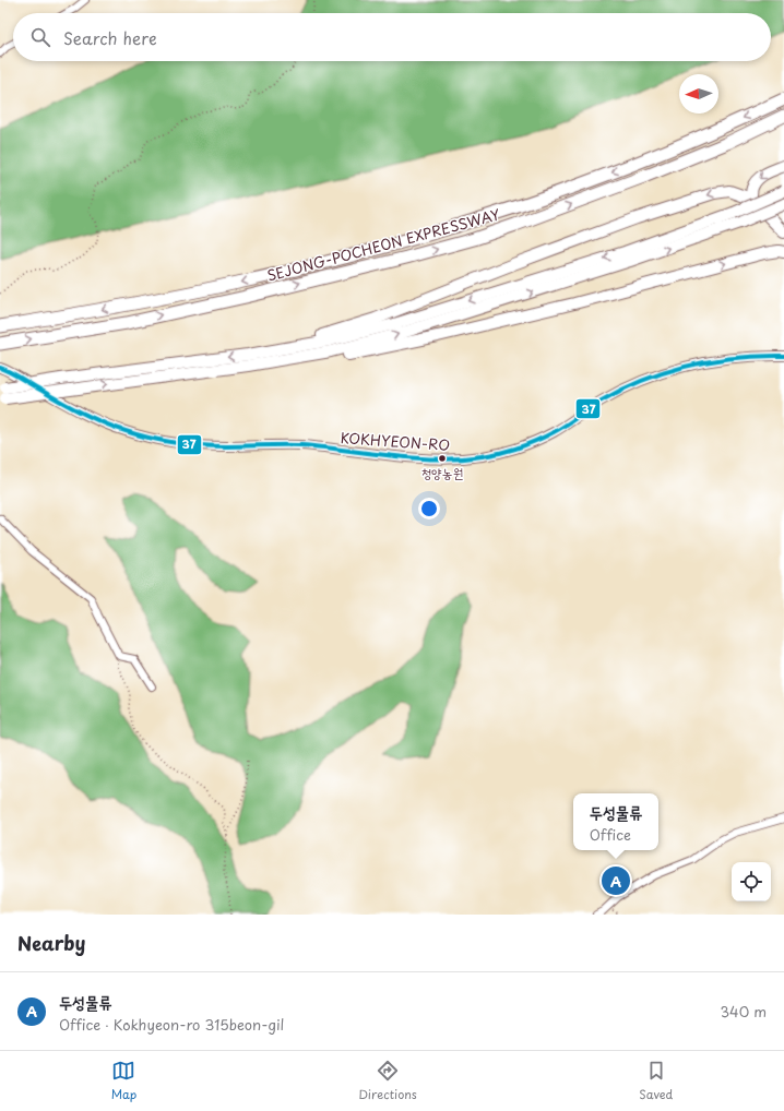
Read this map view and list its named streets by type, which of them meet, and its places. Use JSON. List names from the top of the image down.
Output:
{
  "streets": {
    "highway": ["SEJONG-POCHEON EXPRESSWAY"],
    "main road": ["KOKHYEON-RO"]
  },
  "places": ["청양농원"],
  "lines": ["transit line 37"],
  "north": "left",
  "page": {
    "search": "Search here",
    "popup": ["두성물류", "Office"],
    "pins": "A",
    "heading": "Nearby",
    "list": [
      {
        "mark": "A",
        "name": "두성물류",
        "note": "Office · Kokhyeon-ro 315beon-gil",
        "value": "340 m"
      }
    ],
    "nav": ["Map", "Directions", "Saved"]
  }
}
